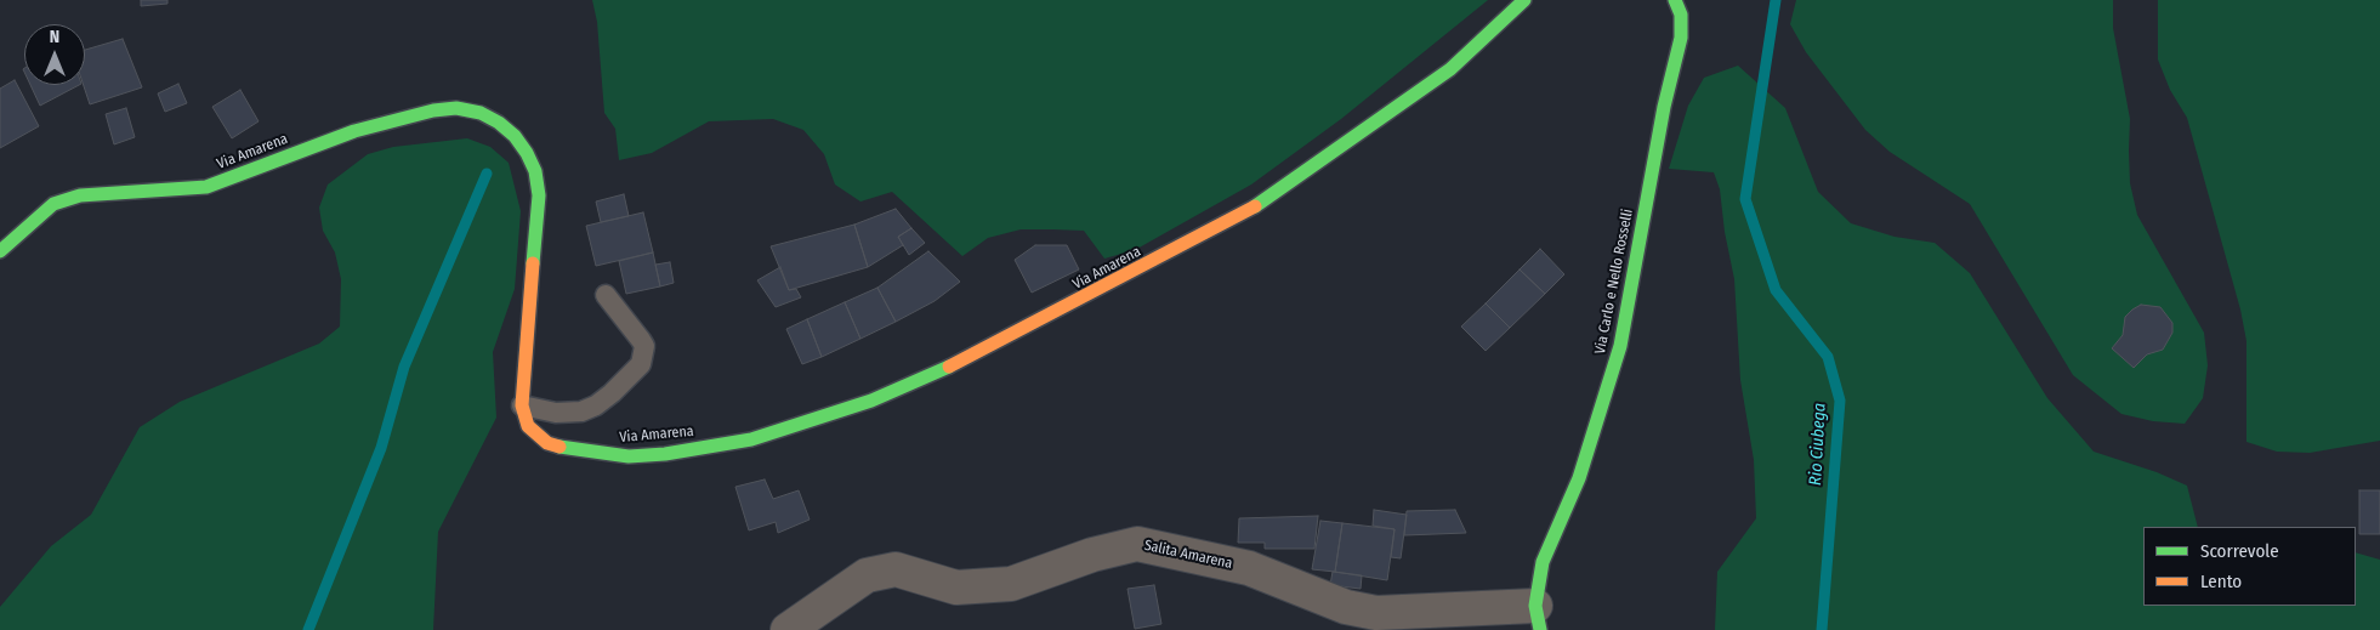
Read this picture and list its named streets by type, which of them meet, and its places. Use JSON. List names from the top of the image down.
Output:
{
  "streets": {
    "street": ["Via Amarena", "Via Carlo e Nello Rosselli", "Salita Amarena"]
  },
  "crossings": [
    ["Via Carlo e Nello Rosselli", "Salita Amarena"]
  ],
  "water": ["Rio Ciubega"],
  "legend": ["Scorrevole", "Lento"],
  "north": "top"
}
